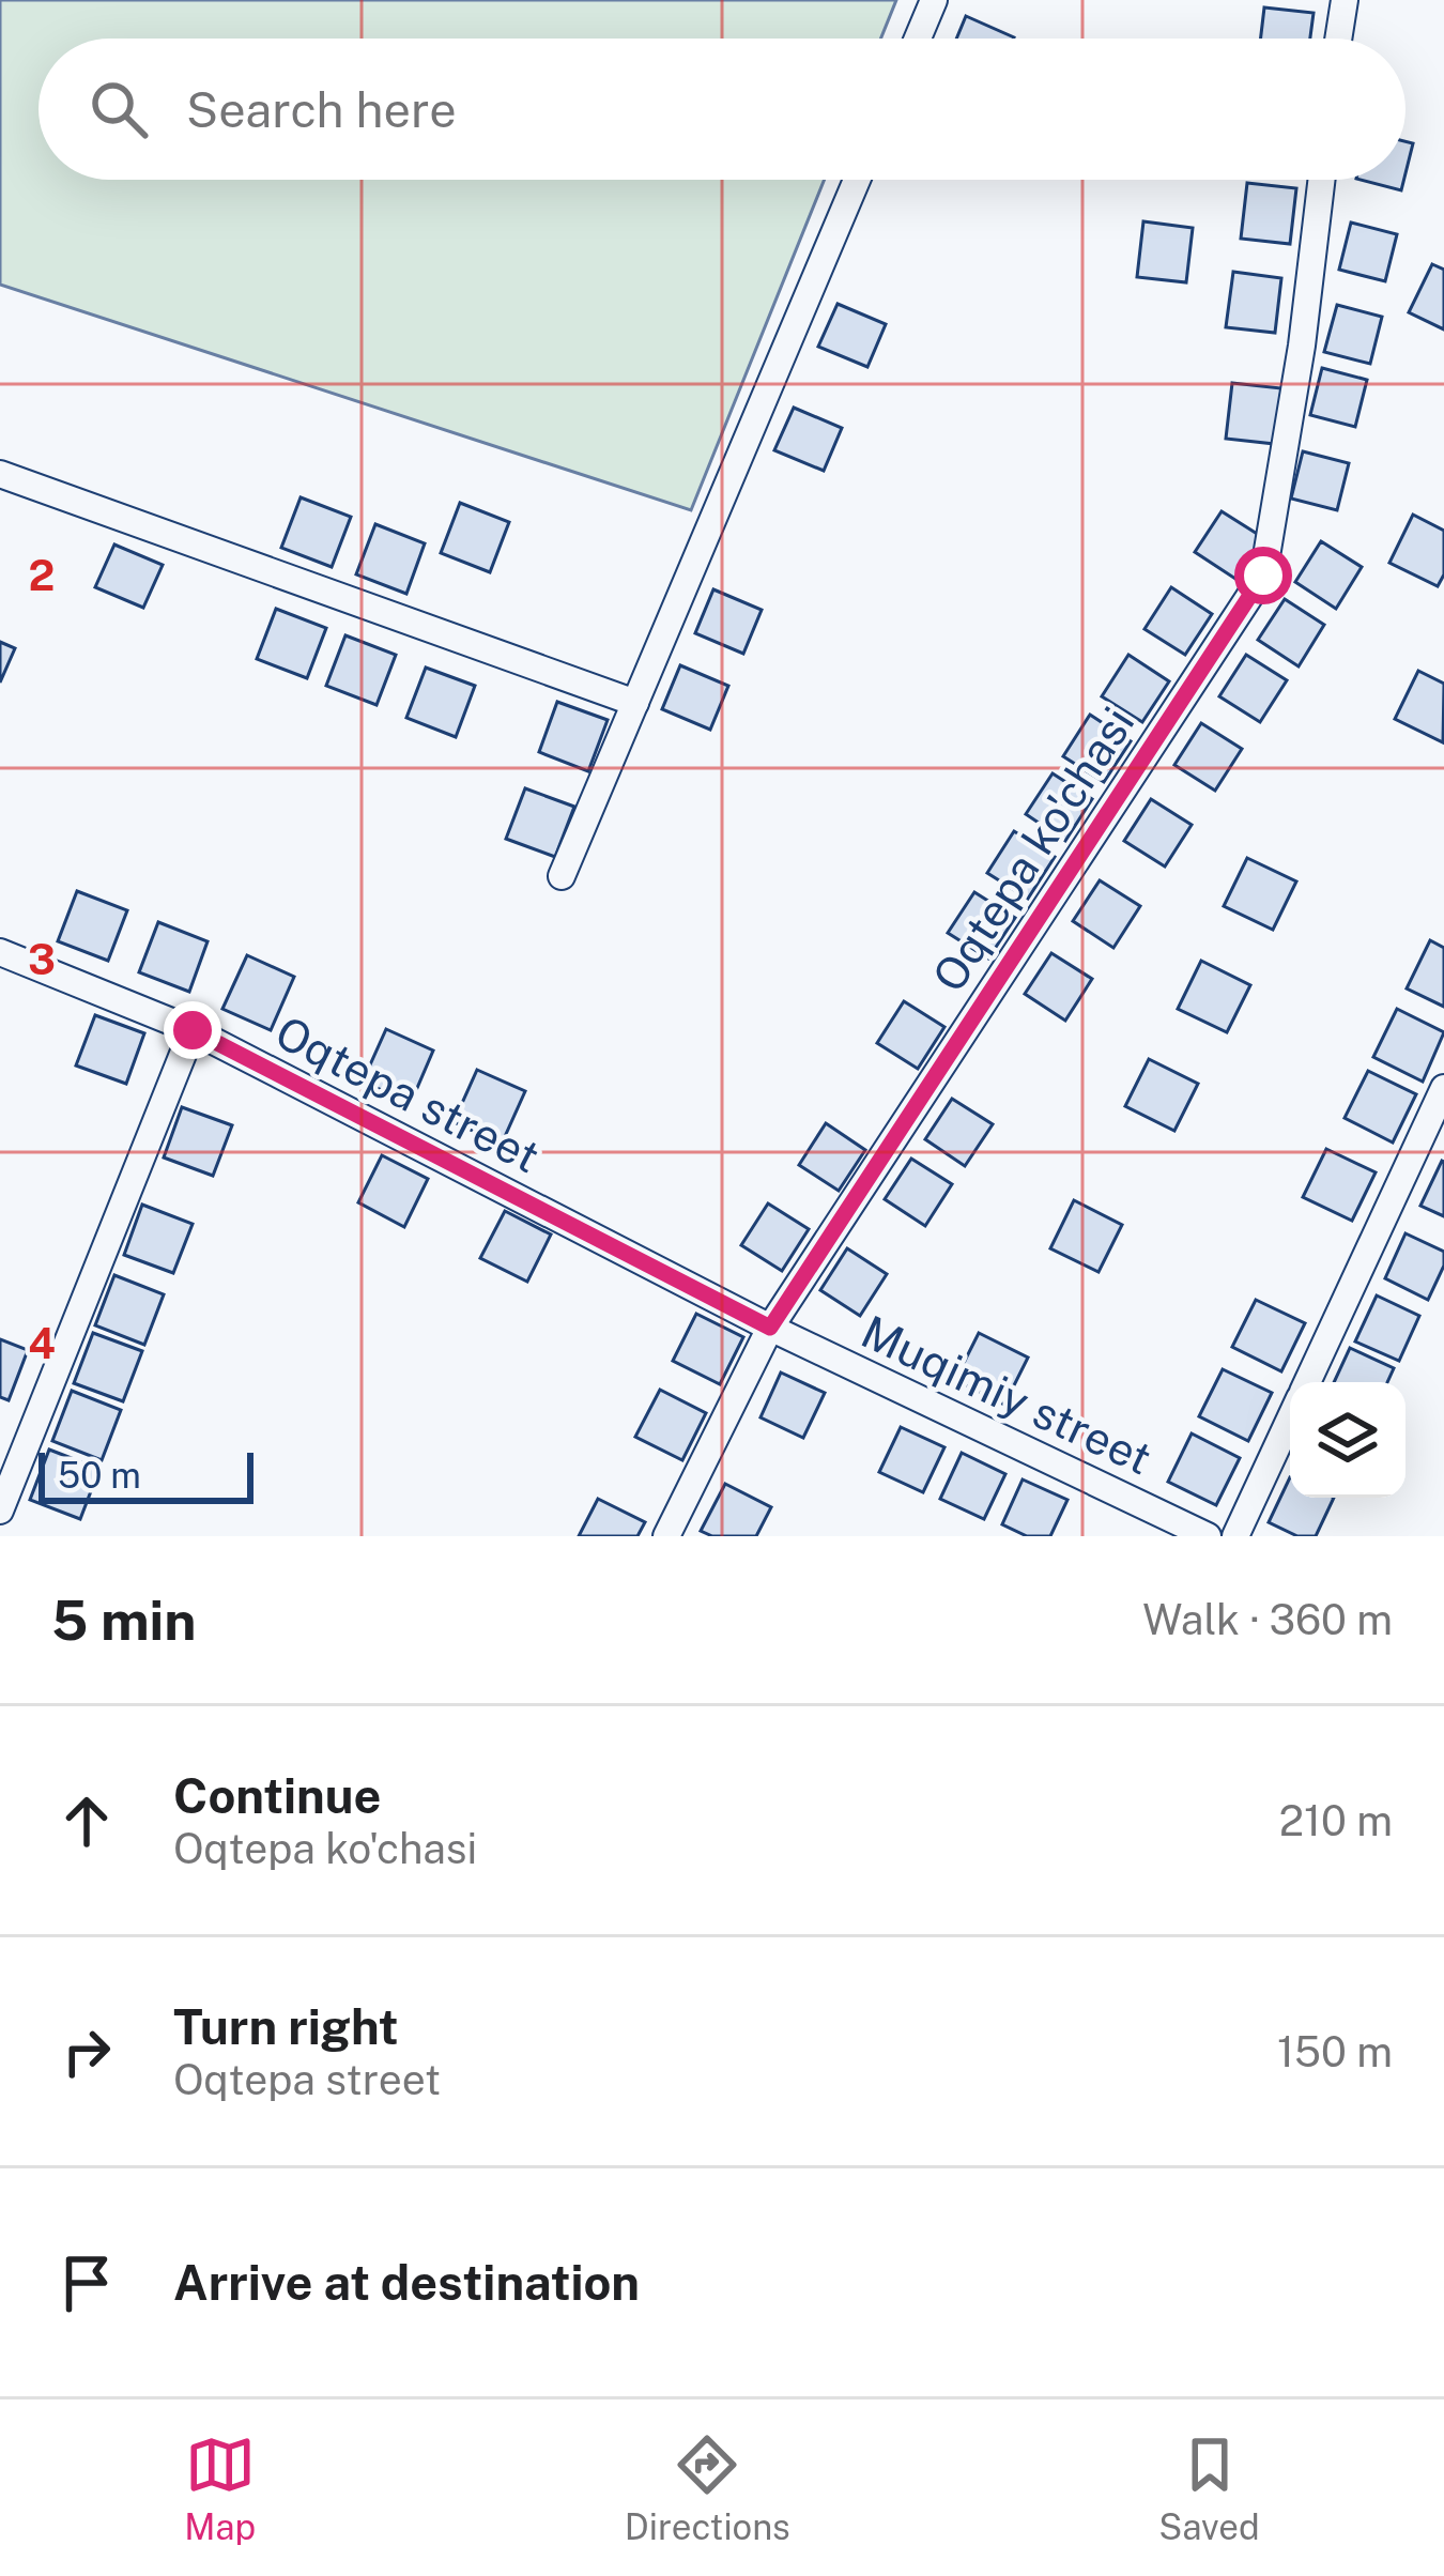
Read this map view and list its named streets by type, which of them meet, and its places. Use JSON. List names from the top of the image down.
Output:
{
  "streets": {
    "street": ["Oqtepa ko'chasi", "Oqtepa street", "Muqimiy street"]
  },
  "crossings": [
    ["Oqtepa ko'chasi", "Oqtepa street"],
    ["Oqtepa ko'chasi", "Muqimiy street"],
    ["Oqtepa street", "Muqimiy street"]
  ],
  "scale_bar": "50 m",
  "page": {
    "search": "Search here",
    "scale": "50 m",
    "heading": ["5 min", "Walk · 360 m"],
    "list": [
      ["Continue", "Oqtepa ko'chasi", "210 m"],
      ["Turn right", "Oqtepa street", "150 m"],
      "Arrive at destination"
    ],
    "nav": ["Map", "Directions", "Saved"]
  },
  "grid": {
    "rows": ["2", "3", "4"]
  }
}
